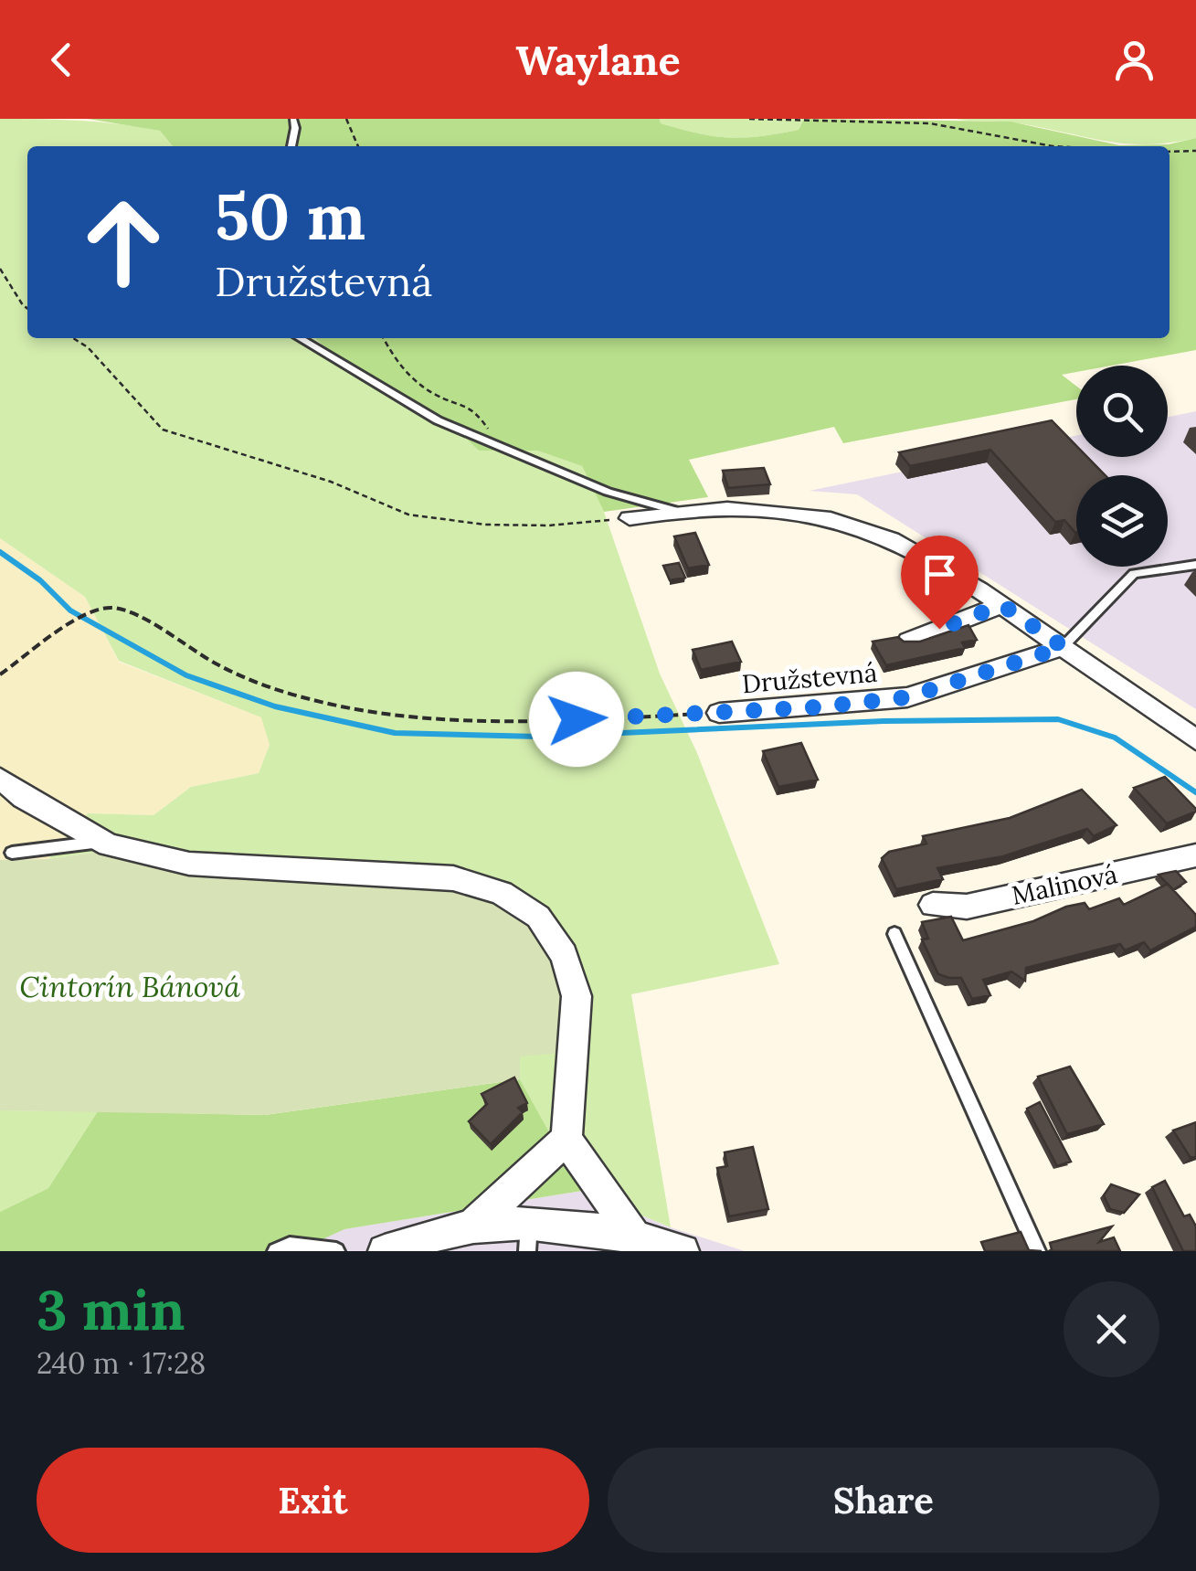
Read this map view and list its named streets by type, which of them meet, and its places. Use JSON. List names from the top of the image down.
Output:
{
  "streets": {
    "street": ["Družstevná", "Malinová"]
  },
  "parks": ["Cintorín Bánová"],
  "page": {
    "header": "Waylane",
    "turn": ["50 m", "Družstevná"],
    "heading": ["3 min", "240 m · 17:28"],
    "buttons": ["Exit", "Share"]
  }
}
